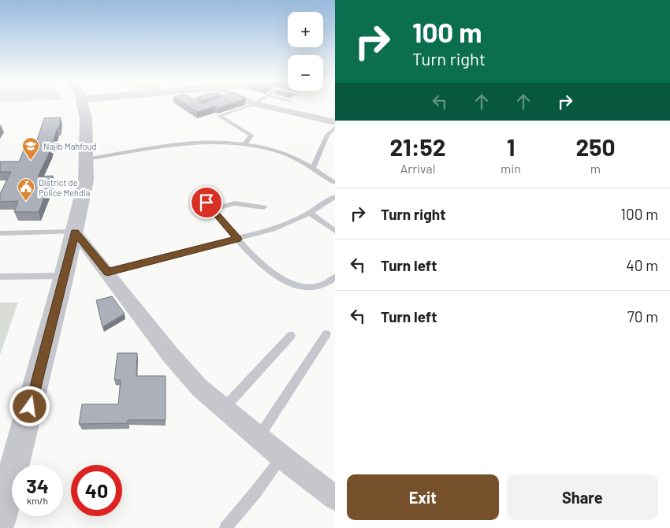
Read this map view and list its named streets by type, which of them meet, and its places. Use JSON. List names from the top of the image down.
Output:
{
  "places": {
    "school or university": ["Najib Mahfoud"],
    "public building": ["District de Police Mehdia"]
  },
  "page": {
    "turn": ["100 m", "Turn right"],
    "map_buttons": ["+", "−"],
    "eta": [
      "21:52",
      "Arrival",
      "1",
      "min",
      "250",
      "m"
    ],
    "list": [
      {
        "name": "Turn right",
        "value": "100 m"
      },
      {
        "name": "Turn left",
        "value": "40 m"
      },
      {
        "name": "Turn left",
        "value": "70 m"
      }
    ],
    "speed": "34 km/h",
    "limit": "40",
    "buttons": ["Exit", "Share"]
  }
}
